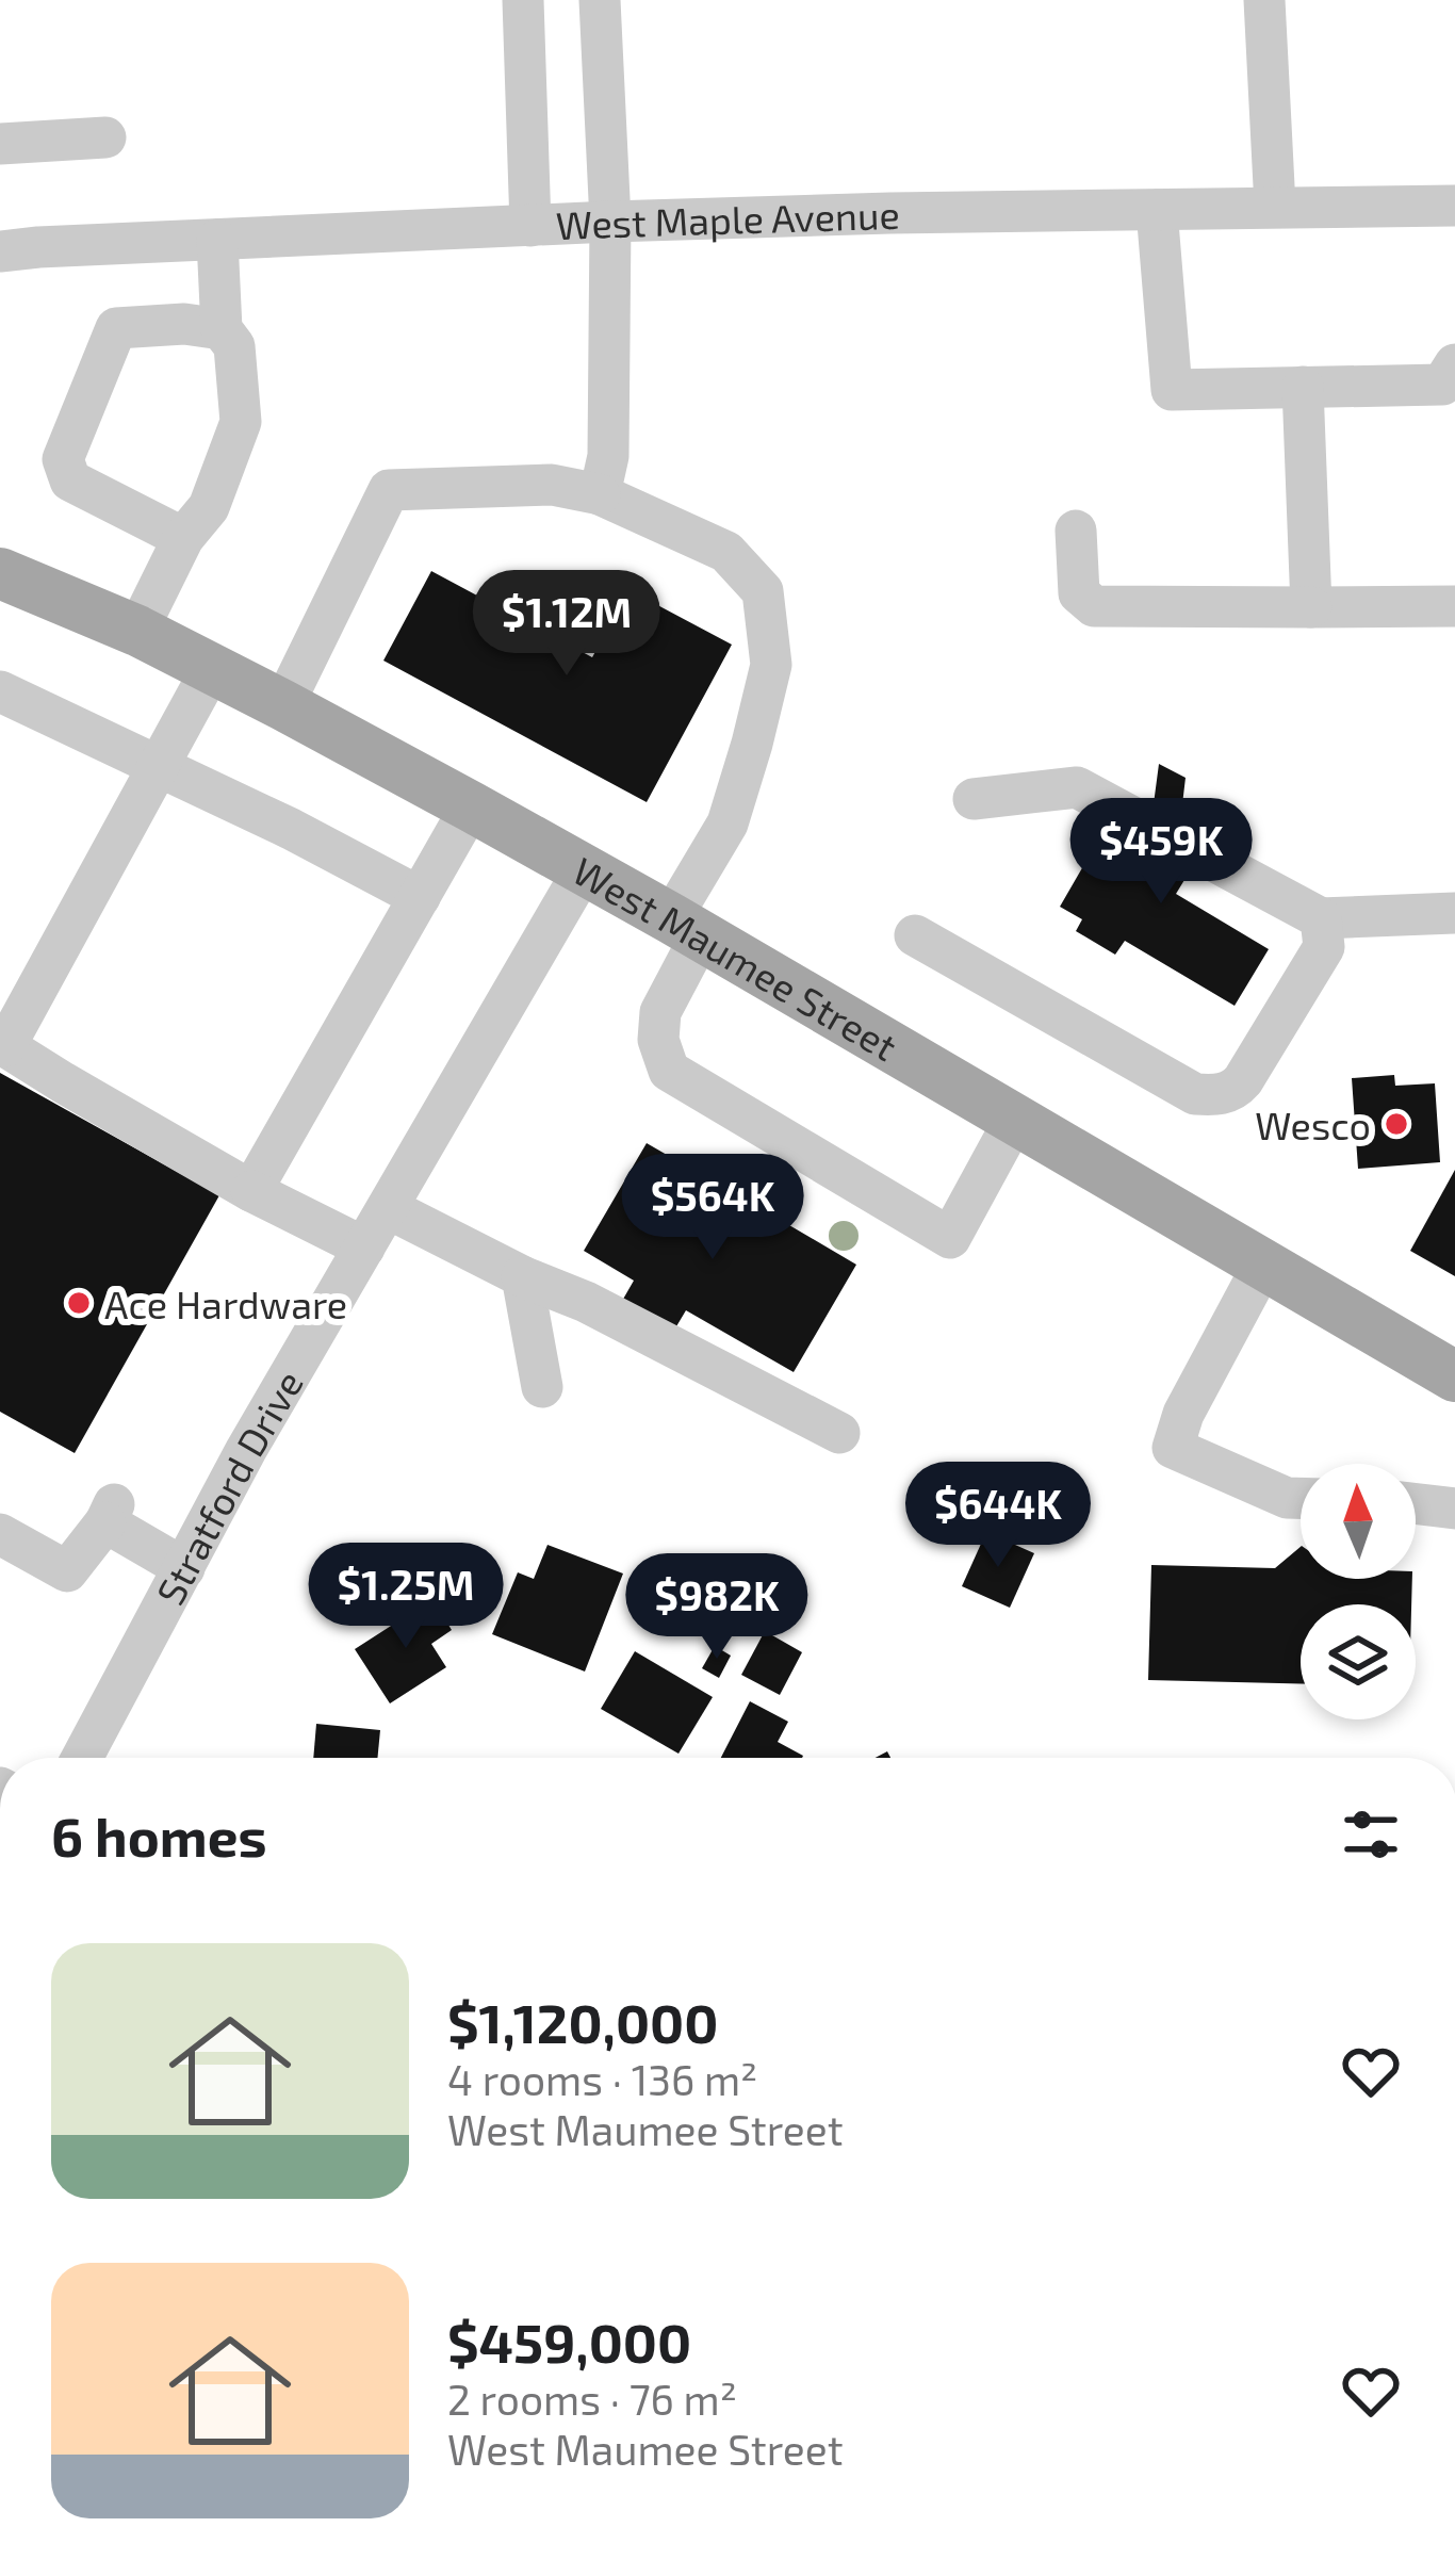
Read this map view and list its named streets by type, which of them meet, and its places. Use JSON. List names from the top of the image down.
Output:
{
  "streets": {
    "main road": ["West Maumee Street"],
    "street": ["West Maple Avenue", "Stratford Drive"]
  },
  "crossings": [
    ["West Maumee Street", "Stratford Drive"]
  ],
  "places": ["Wesco", "Ace Hardware"],
  "north": "top",
  "page": {
    "price": [
      "$1.12M",
      "$459K",
      "$564K",
      "$644K",
      "$1.25M",
      "$982K"
    ],
    "heading": "6 homes",
    "list": [
      {
        "name": "$1,120,000",
        "note": "4 rooms · 136 m² · West Maumee Street"
      },
      {
        "name": "$459,000",
        "note": "2 rooms · 76 m² · West Maumee Street"
      }
    ]
  }
}
